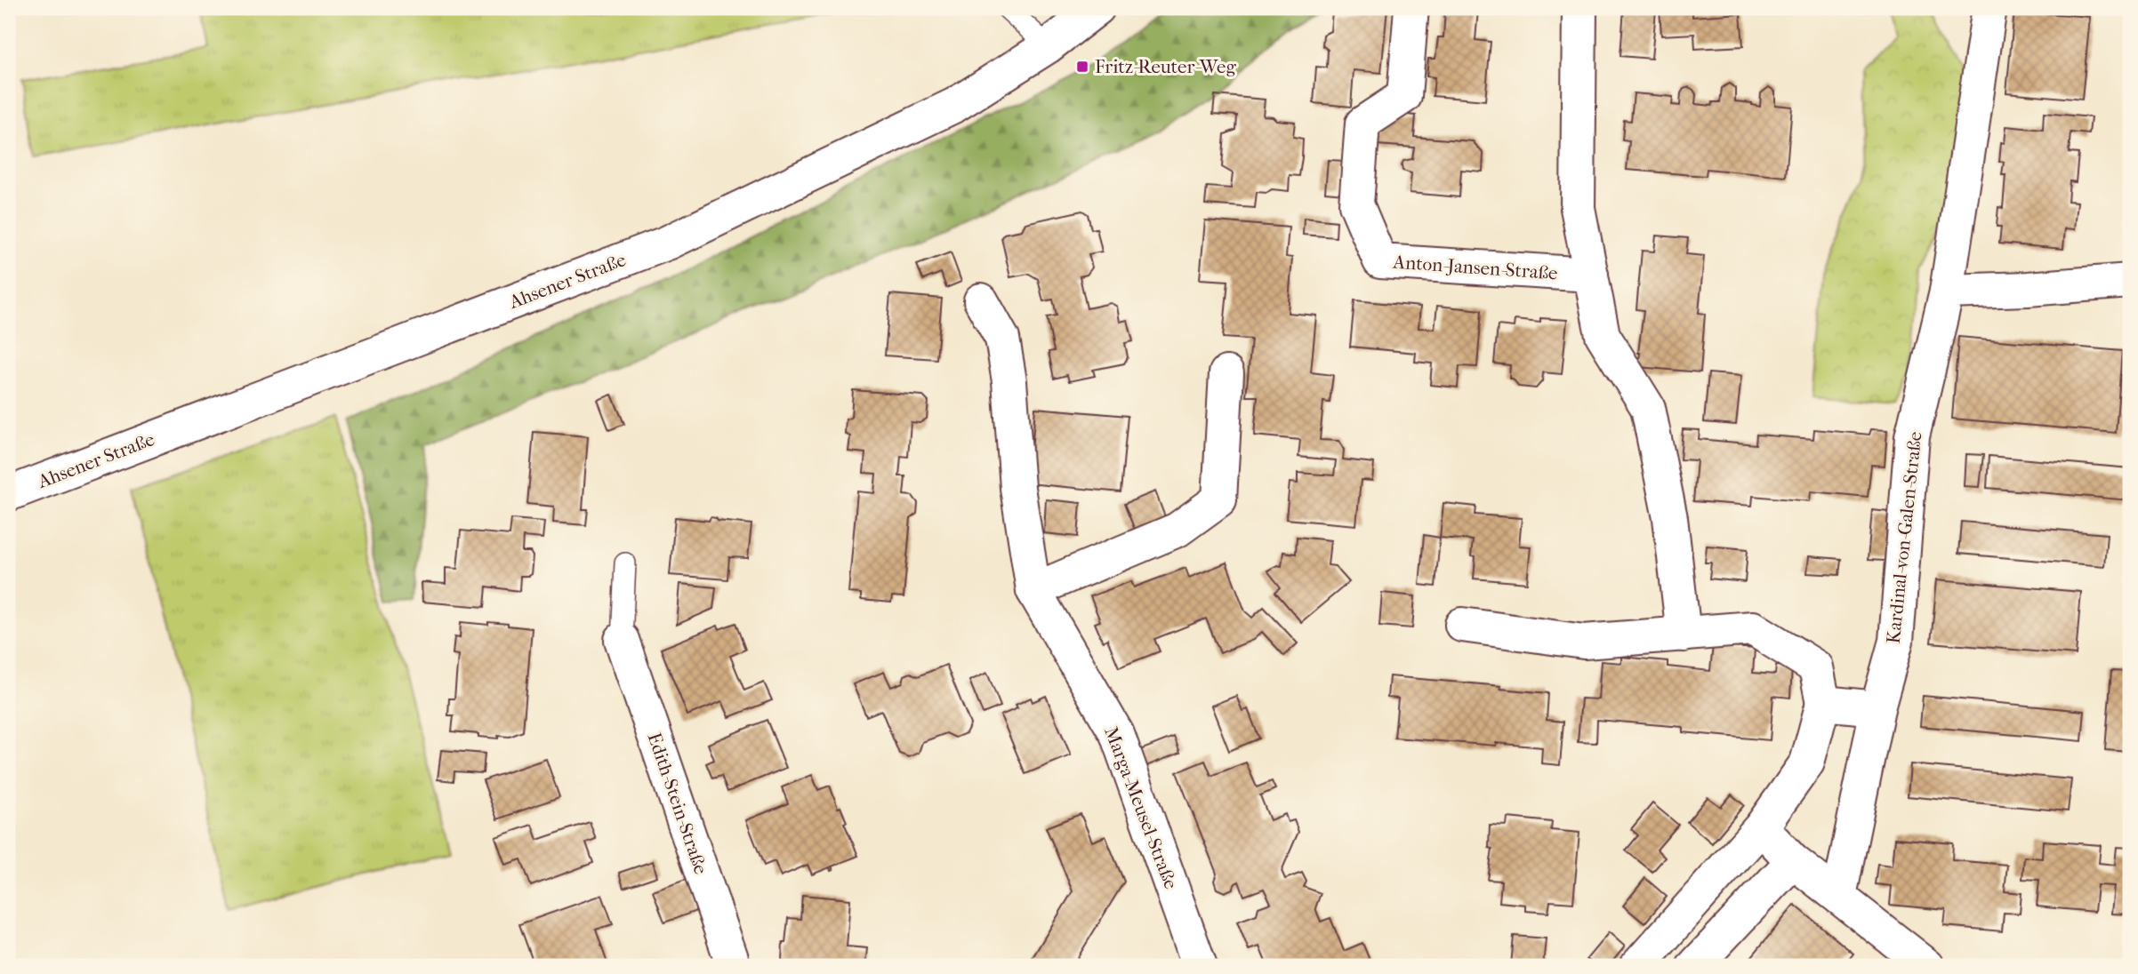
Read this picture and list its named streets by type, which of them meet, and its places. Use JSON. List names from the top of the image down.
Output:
{
  "streets": {
    "street": [
      "Anton-Jansen-Straße",
      "Ahsener Straße",
      "Kardinal-von-Galen-Straße",
      "Edith-Stein-Straße",
      "Marga-Meusel-Straße"
    ]
  },
  "places": {
    "transit": ["Fritz-Reuter-Weg"]
  }
}
